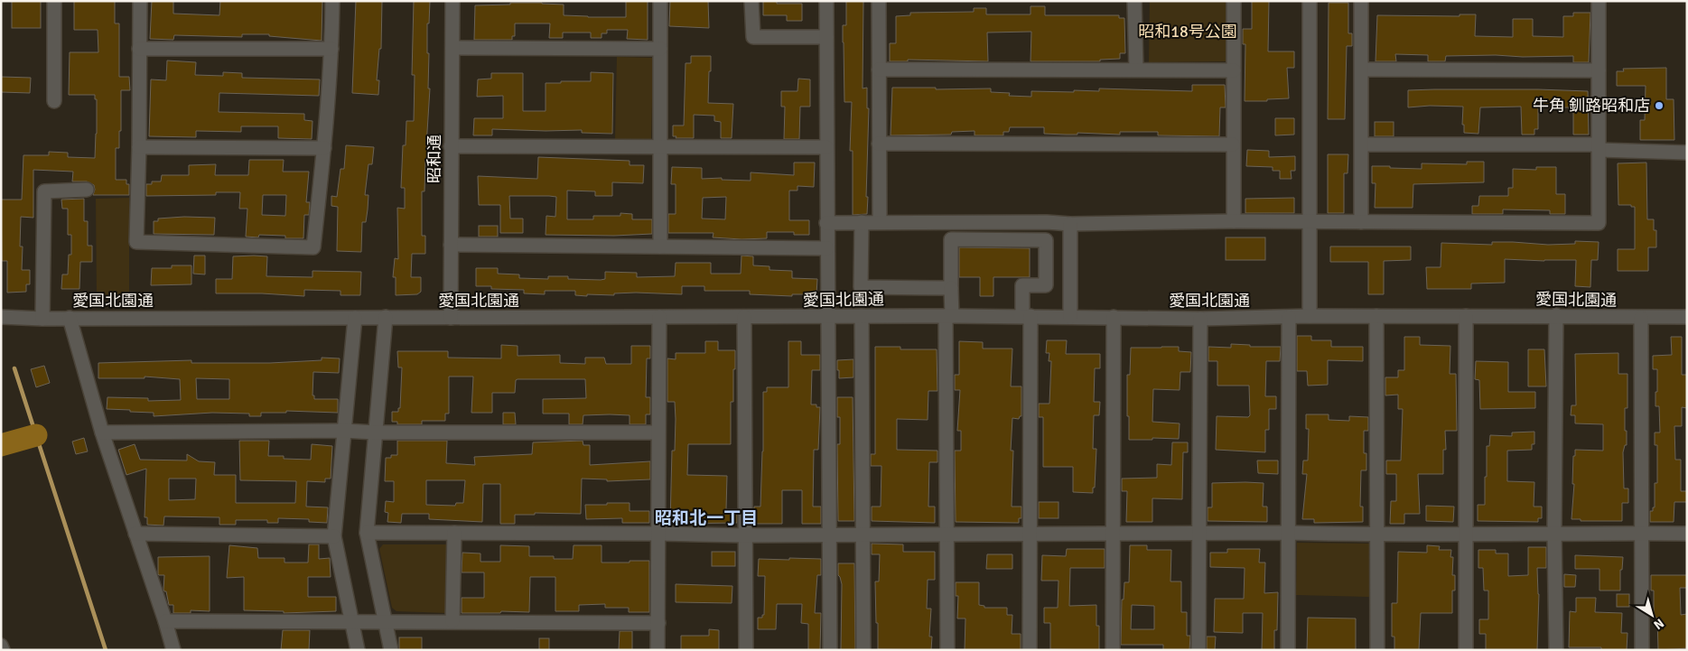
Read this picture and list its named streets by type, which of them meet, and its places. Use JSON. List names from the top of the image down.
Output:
{
  "streets": {
    "street": ["昭和通", "愛国北園通"]
  },
  "crossings": [
    ["昭和通", "愛国北園通"]
  ],
  "districts": ["昭和北一丁目"],
  "parks": ["昭和18号公園"],
  "places": ["牛角 釧路昭和店"],
  "north": "bottom right"
}
